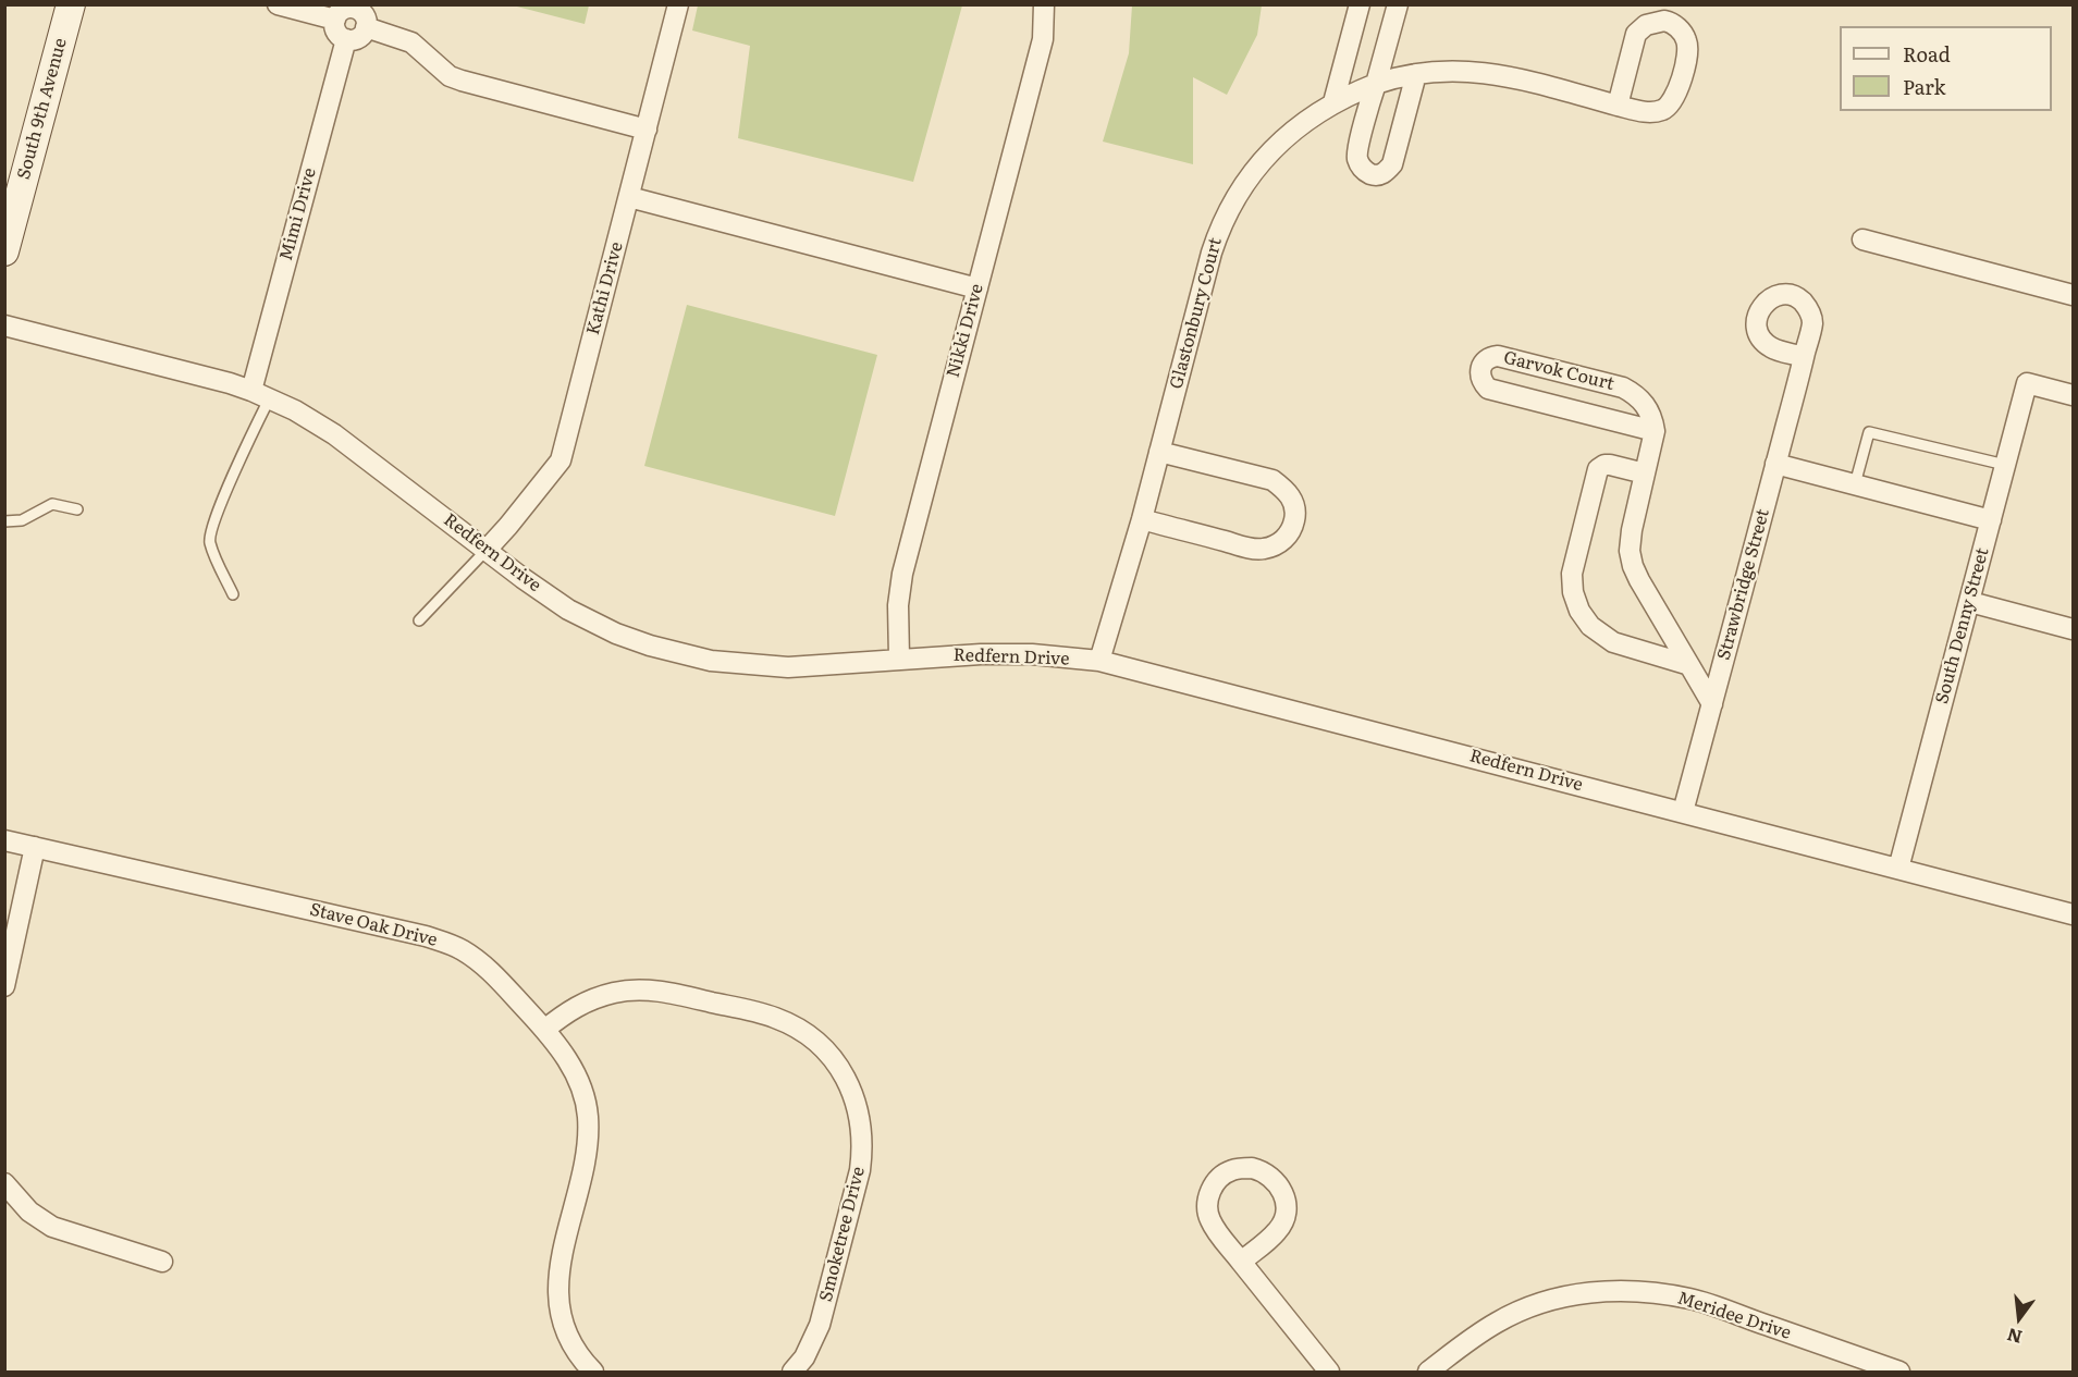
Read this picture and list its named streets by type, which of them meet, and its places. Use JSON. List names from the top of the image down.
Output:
{
  "streets": {
    "street": [
      "South 9th Avenue",
      "Mimi Drive",
      "Kathi Drive",
      "Glastonbury Court",
      "Nikki Drive",
      "Garvok Court",
      "Redfern Drive",
      "Strawbridge Street",
      "South Denny Street",
      "Stave Oak Drive",
      "Smoketree Drive",
      "Meridee Drive"
    ]
  },
  "crossings": [
    ["Mimi Drive", "Redfern Drive"],
    ["Kathi Drive", "Redfern Drive"],
    ["Glastonbury Court", "Redfern Drive"],
    ["Nikki Drive", "Redfern Drive"],
    ["Redfern Drive", "Strawbridge Street"],
    ["Redfern Drive", "South Denny Street"],
    ["Stave Oak Drive", "Smoketree Drive"]
  ],
  "legend": ["Road", "Park"],
  "north": "bottom"
}
